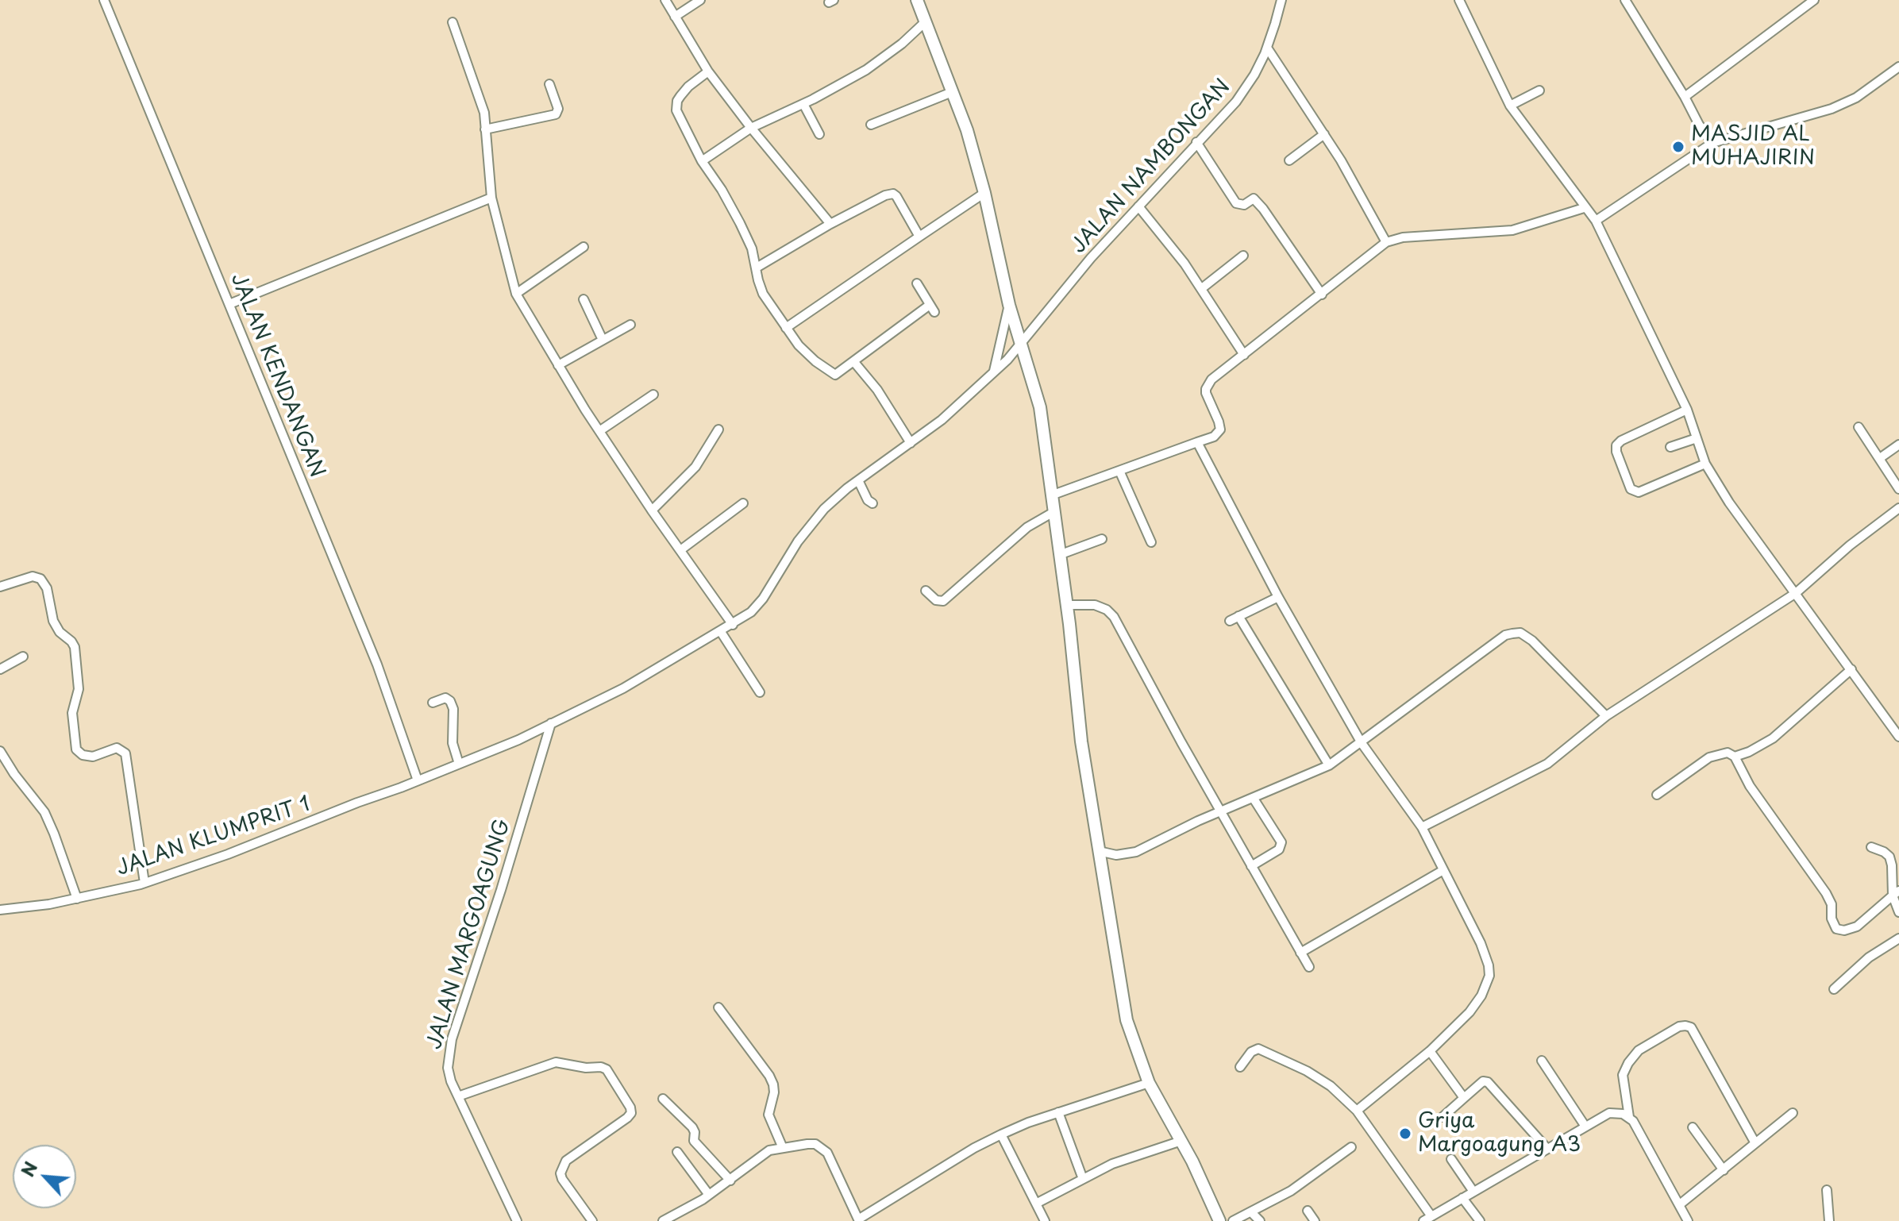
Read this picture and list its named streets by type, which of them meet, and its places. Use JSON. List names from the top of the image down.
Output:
{
  "streets": {
    "street": [
      "JALAN NAMBONGAN",
      "JALAN KENDANGAN",
      "JALAN KLUMPRIT 1",
      "JALAN MARGOAGUNG"
    ]
  },
  "crossings": [
    ["JALAN NAMBONGAN", "JALAN KLUMPRIT 1"],
    ["JALAN KENDANGAN", "JALAN KLUMPRIT 1"],
    ["JALAN KLUMPRIT 1", "JALAN MARGOAGUNG"]
  ],
  "places": ["MASJID AL MUHAJIRIN", "Griya Margoagung A3"],
  "north": "top left"
}
